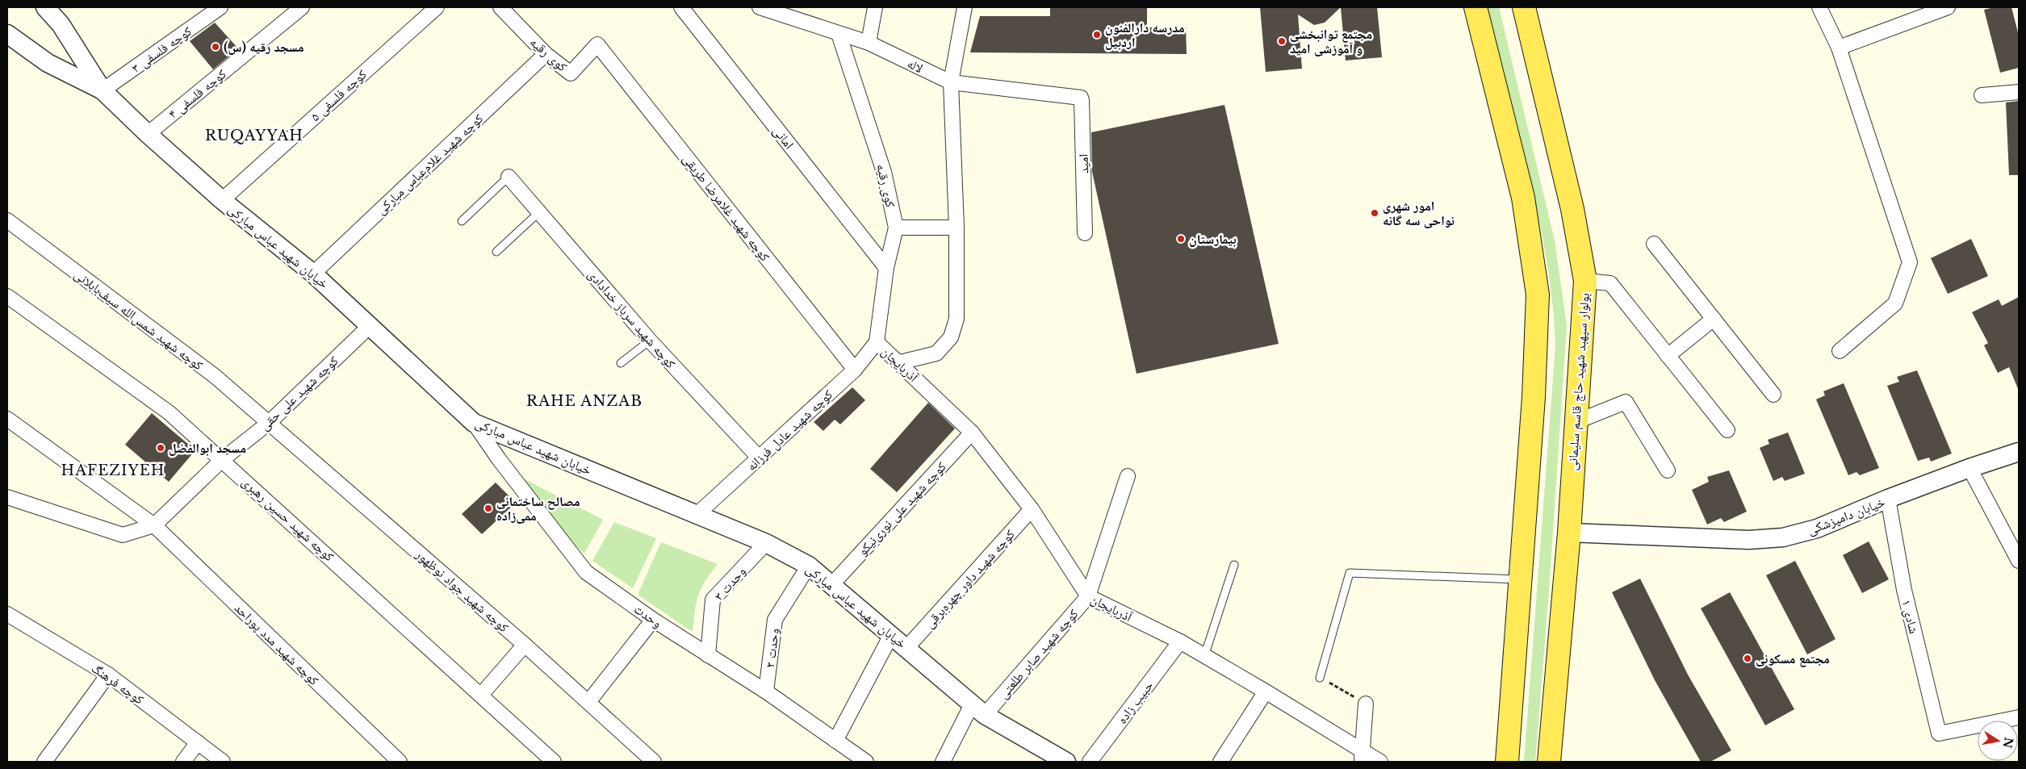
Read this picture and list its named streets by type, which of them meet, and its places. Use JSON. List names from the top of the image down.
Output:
{
  "streets": {
    "main road": ["بولوار سپهبد شهید حاج قاسم سلیمانی"],
    "street": [
      "کوچه فلسفی ۳",
      "کوی رقیه",
      "لاله",
      "کوچه فلسفی ۴",
      "کوچه فلسفی ۵",
      "امانی",
      "کوچه شهید غلام‌عباس مبارکی",
      "امید",
      "کوچه شهید غلامرضا طریقی",
      "خیابان شهید عباس مبارکی",
      "کوچه شهید سرباز خدادادی",
      "کوچه شهید شمس‌الله سیف‌بابلانی",
      "آذربایجان",
      "کوچه شهید علی حقی",
      "کوچه شهید عادل فرزانه",
      "کوچه شهید علی نوری‌نیکو",
      "خیابان دامپزشکی",
      "کوچه شهید حسین رهبری",
      "کوچه شهید داور چهره‌برقی",
      "وحدت ۳",
      "کوچه شهید جواد نوظهور",
      "وحدت",
      "شادی ۱",
      "کوچه شهید مدد پوراحد",
      "وحدت ۲",
      "کوچه شهید صابر طلعتی",
      "کوچه فرهنگ",
      "حبیب زاده"
    ]
  },
  "crossings": [
    ["کوچه فلسفی ۳", "خیابان شهید عباس مبارکی"],
    ["کوی رقیه", "لاله"],
    ["کوی رقیه", "امانی"],
    ["کوی رقیه", "کوچه شهید غلام‌عباس مبارکی"],
    ["کوی رقیه", "کوچه شهید غلامرضا طریقی"],
    ["کوی رقیه", "آذربایجان"],
    ["کوی رقیه", "کوچه شهید عادل فرزانه"],
    ["لاله", "امید"],
    ["کوچه فلسفی ۴", "خیابان شهید عباس مبارکی"],
    ["کوچه فلسفی ۵", "خیابان شهید عباس مبارکی"],
    ["کوچه شهید غلام‌عباس مبارکی", "خیابان شهید عباس مبارکی"],
    ["کوچه شهید غلامرضا طریقی", "کوچه شهید عادل فرزانه"],
    ["خیابان شهید عباس مبارکی", "کوچه شهید علی حقی"],
    ["خیابان شهید عباس مبارکی", "کوچه شهید عادل فرزانه"],
    ["خیابان شهید عباس مبارکی", "کوچه شهید علی نوری‌نیکو"],
    ["خیابان شهید عباس مبارکی", "کوچه شهید داور چهره‌برقی"],
    ["خیابان شهید عباس مبارکی", "وحدت ۳"],
    ["خیابان شهید عباس مبارکی", "وحدت"],
    ["خیابان شهید عباس مبارکی", "وحدت ۲"],
    ["خیابان شهید عباس مبارکی", "کوچه شهید صابر طلعتی"],
    ["کوچه شهید سرباز خدادادی", "کوچه شهید عادل فرزانه"],
    ["کوچه شهید شمس‌الله سیف‌بابلانی", "کوچه شهید علی حقی"],
    ["کوچه شهید شمس‌الله سیف‌بابلانی", "کوچه شهید جواد نوظهور"],
    ["آذربایجان", "کوچه شهید عادل فرزانه"],
    ["آذربایجان", "کوچه شهید علی نوری‌نیکو"],
    ["آذربایجان", "کوچه شهید داور چهره‌برقی"],
    ["آذربایجان", "کوچه شهید صابر طلعتی"],
    ["آذربایجان", "حبیب زاده"],
    ["بولوار سپهبد شهید حاج قاسم سلیمانی", "خیابان دامپزشکی"],
    ["کوچه شهید علی حقی", "کوچه شهید حسین رهبری"],
    ["کوچه شهید علی حقی", "کوچه شهید جواد نوظهور"],
    ["کوچه شهید علی حقی", "کوچه شهید مدد پوراحد"],
    ["خیابان دامپزشکی", "شادی ۱"],
    ["وحدت ۳", "وحدت"],
    ["وحدت", "وحدت ۲"]
  ],
  "districts": ["RUQAYYAH", "RAHE ANZAB", "HAFEZIYEH"],
  "places": [
    "مدرسه دارالفنون اردبیل",
    "مجتمع توانبخشی و آموزشی امید",
    "مسجد رقیه (س)",
    "امور شهری نواحی سه گانه",
    "بیمارستان",
    "مسجد ابوالفضل",
    "مصالح ساختمانی ممی‌زاده",
    "مجتمع مسکونی"
  ],
  "north": "right"
}
